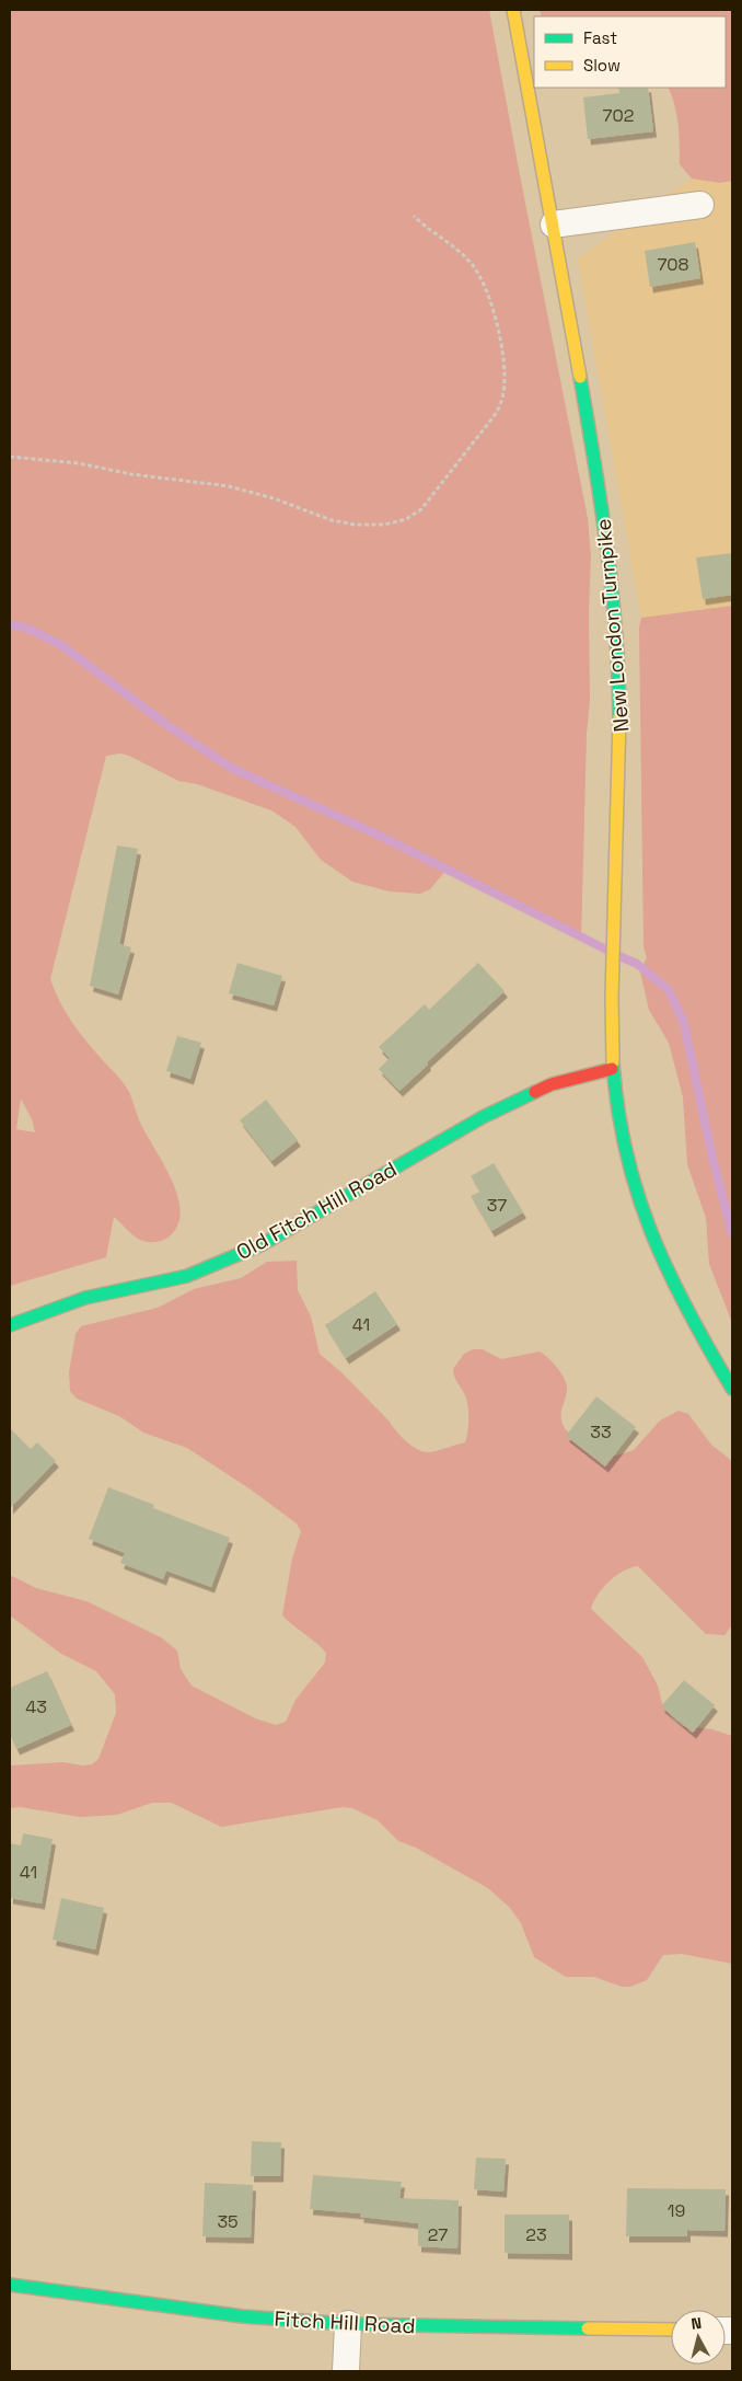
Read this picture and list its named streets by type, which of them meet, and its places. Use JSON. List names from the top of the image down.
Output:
{
  "streets": {
    "main road": ["New London Turnpike", "Old Fitch Hill Road", "Fitch Hill Road"]
  },
  "crossings": [
    ["New London Turnpike", "Old Fitch Hill Road"]
  ],
  "house_numbers": [
    "702",
    "708",
    "37",
    "41",
    "33",
    "43",
    "41",
    "19",
    "35",
    "27",
    "23"
  ],
  "legend": ["Fast", "Slow"],
  "north": "top"
}
